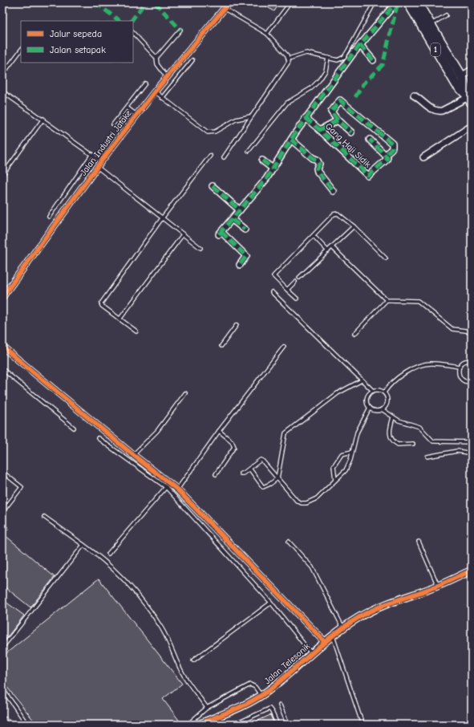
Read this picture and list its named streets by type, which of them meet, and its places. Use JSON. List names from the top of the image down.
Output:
{
  "streets": {
    "highway": ["1"],
    "street": ["Jalan Industri Jatake", "Gang Haji Sidik", "Jalan Telesonik"]
  },
  "legend": ["Jalur sepeda", "Jalan setapak"]
}
